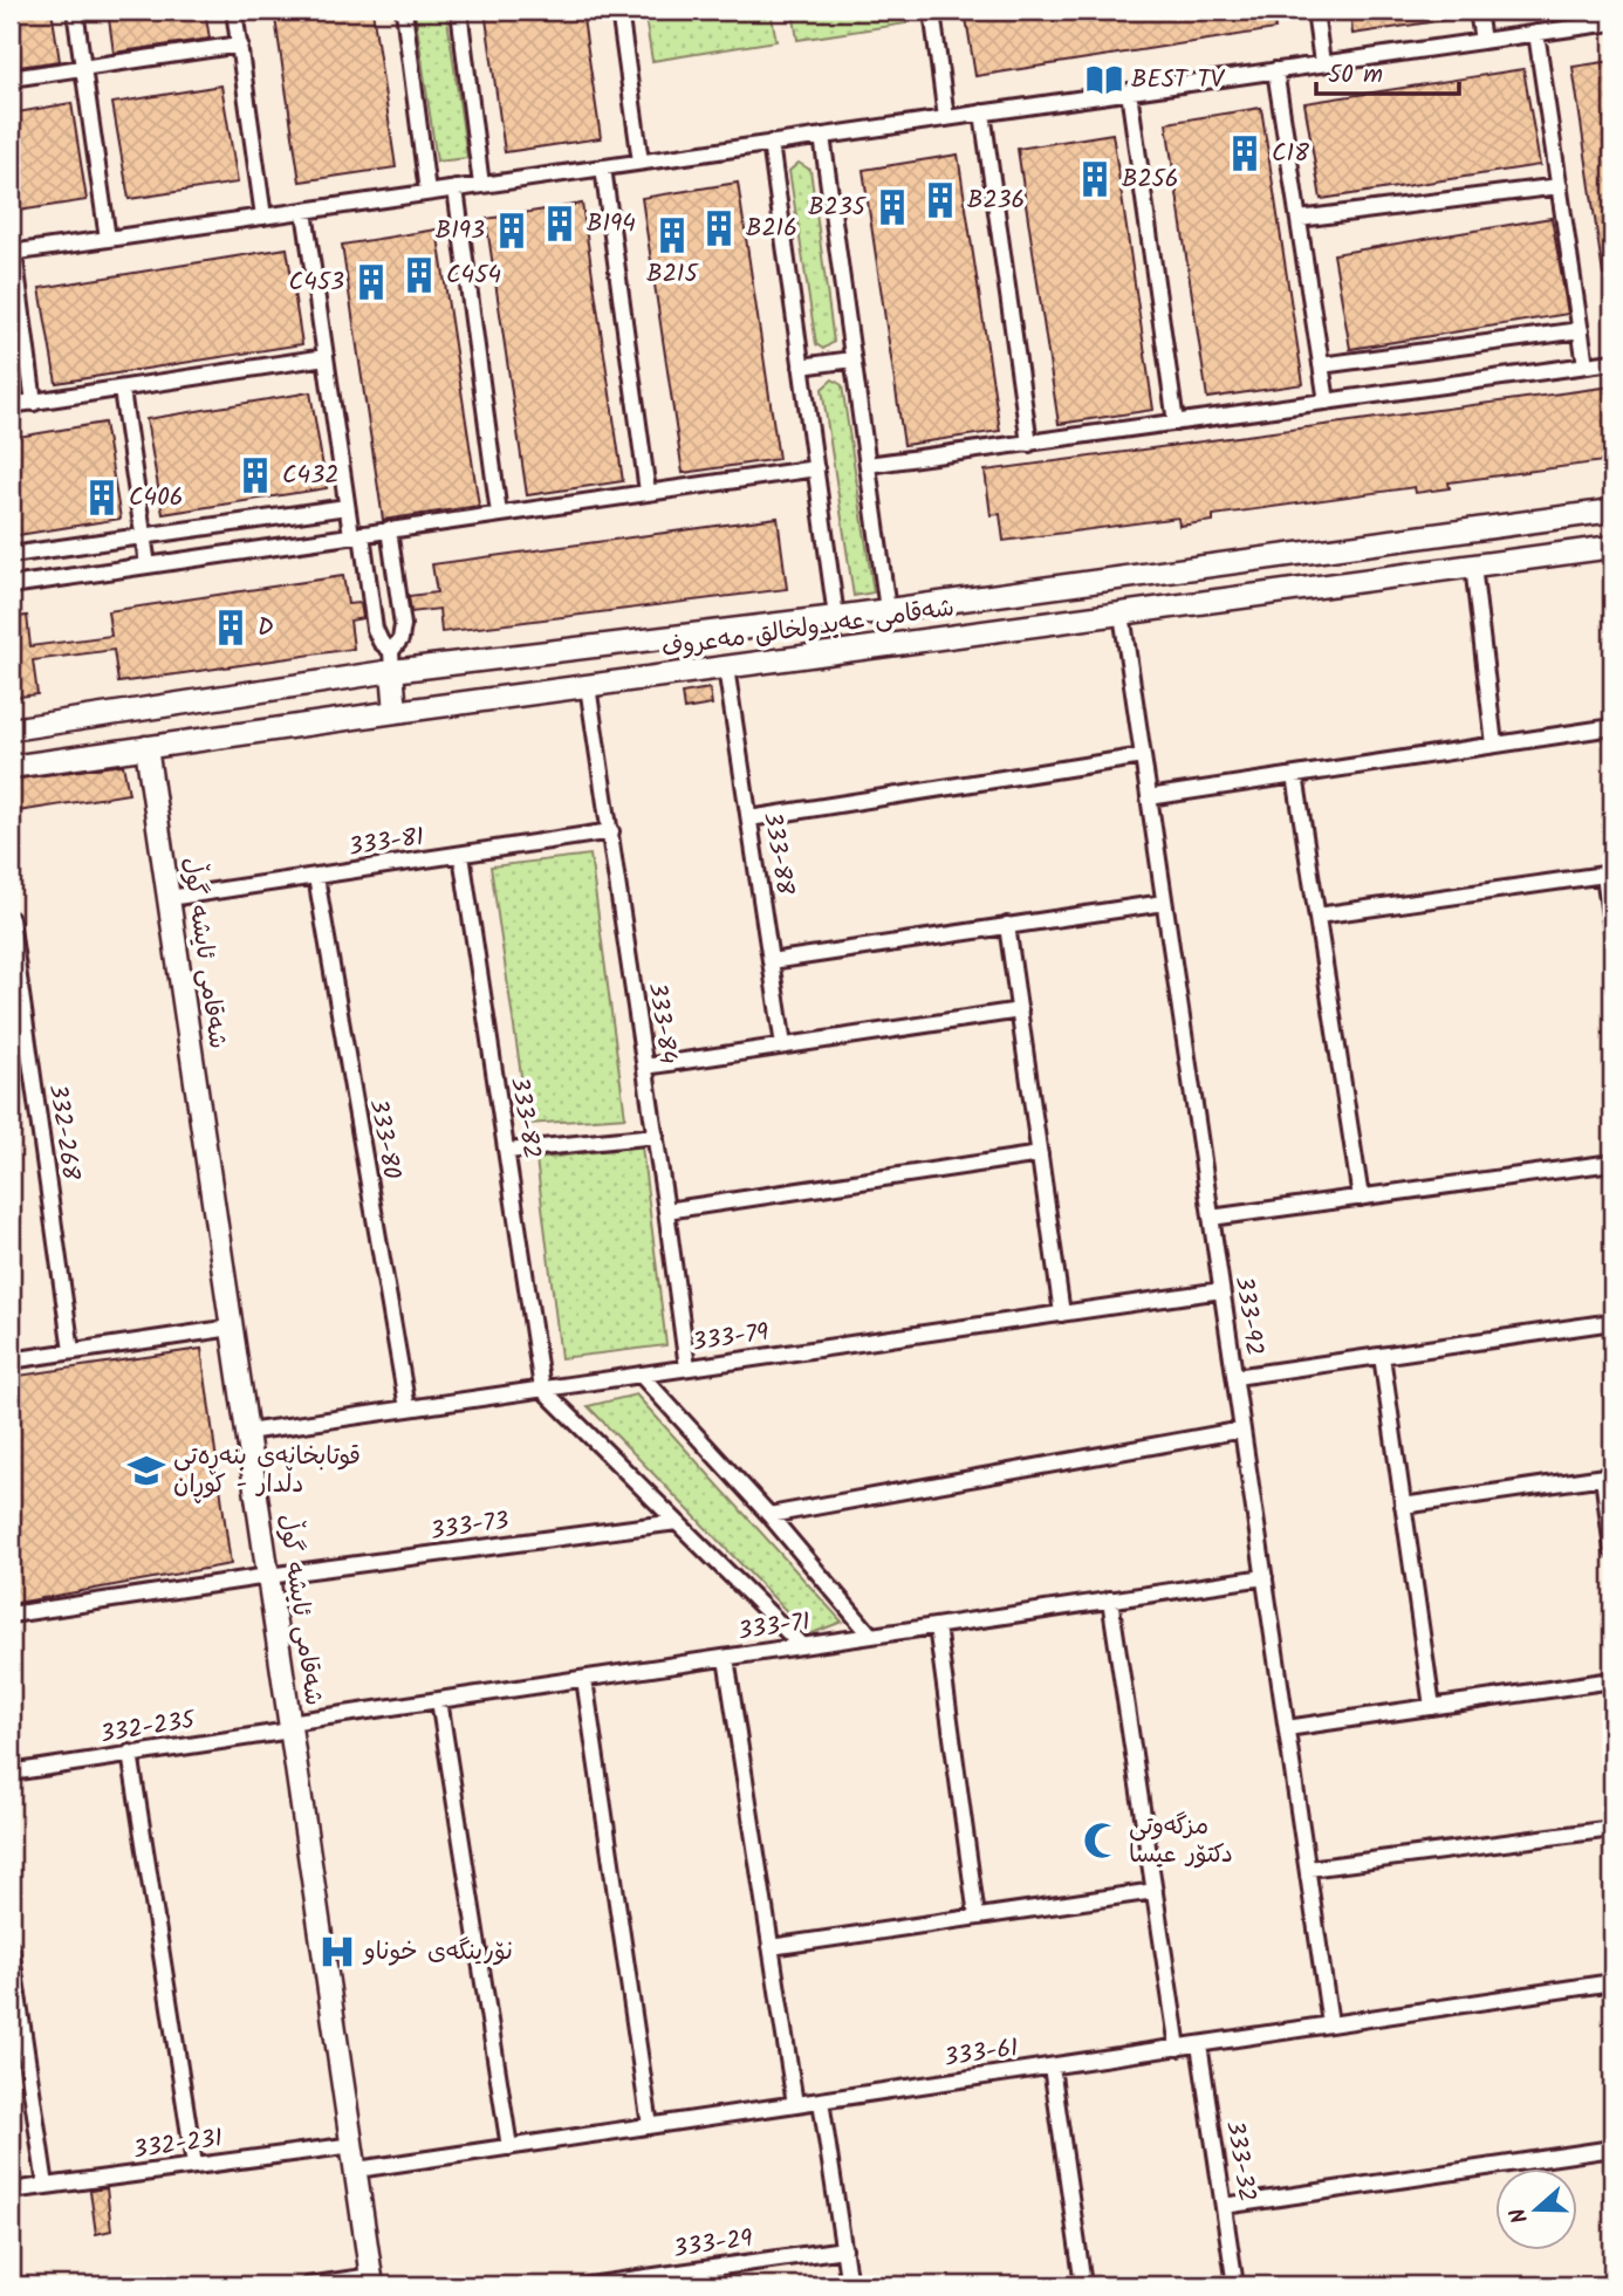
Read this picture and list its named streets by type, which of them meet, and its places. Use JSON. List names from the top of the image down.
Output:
{
  "streets": {
    "main road": ["شەقامی عەبدولخالق مەعروف", "شەقامی ئایشە گوڵ"],
    "street": [
      "333-81",
      "333-88",
      "333-84",
      "333-82",
      "332-268",
      "333-80",
      "333-92",
      "333-79",
      "333-73",
      "333-71",
      "332-235",
      "333-61",
      "332-231",
      "333-32",
      "333-29"
    ]
  },
  "crossings": [
    ["شەقامی عەبدولخالق مەعروف", "333-88"],
    ["شەقامی عەبدولخالق مەعروف", "شەقامی ئایشە گوڵ"],
    ["شەقامی عەبدولخالق مەعروف", "333-84"],
    ["شەقامی عەبدولخالق مەعروف", "333-92"],
    ["333-81", "شەقامی ئایشە گوڵ"],
    ["333-81", "333-84"],
    ["333-81", "333-82"],
    ["333-81", "333-80"],
    ["شەقامی ئایشە گوڵ", "333-79"],
    ["شەقامی ئایشە گوڵ", "333-73"],
    ["شەقامی ئایشە گوڵ", "333-71"],
    ["شەقامی ئایشە گوڵ", "332-235"],
    ["شەقامی ئایشە گوڵ", "333-61"],
    ["شەقامی ئایشە گوڵ", "332-231"],
    ["333-84", "333-79"],
    ["333-82", "333-79"],
    ["333-80", "333-79"],
    ["333-92", "333-79"],
    ["333-92", "333-71"],
    ["333-92", "333-61"],
    ["333-71", "332-235"],
    ["333-61", "333-32"]
  ],
  "places": {
    "library": ["BEST TV"],
    "building": [
      "C18",
      "B256",
      "B236",
      "B235",
      "B194",
      "B216",
      "B193",
      "B215",
      "C454",
      "C453",
      "C432",
      "C406",
      "D"
    ],
    "school or university": ["قوتابخانەی بنەڕەتی دڵدار - کوڕان"],
    "mosque": ["مزگەوتی دکتۆر عیسا"],
    "hospital": ["نۆرینگەی خوناو"]
  },
  "scale_bar": "50 m",
  "north": "left"
}
